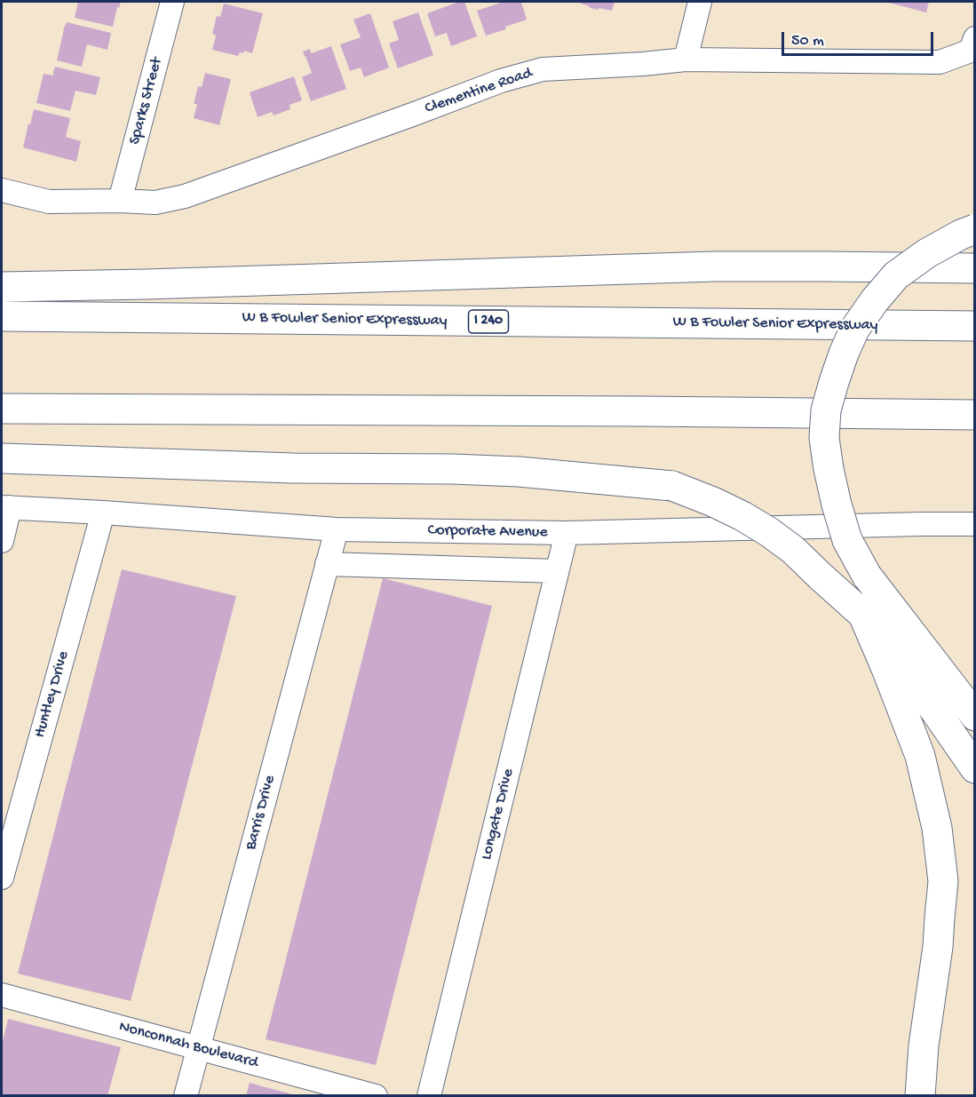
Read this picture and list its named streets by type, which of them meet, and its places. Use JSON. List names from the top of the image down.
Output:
{
  "streets": {
    "highway": ["W B Fowler Senior Expressway", "I 240"],
    "street": [
      "Clementine Road",
      "Sparks Street",
      "Corporate Avenue",
      "Huntley Drive",
      "Barris Drive",
      "Longate Drive",
      "Nonconnah Boulevard"
    ]
  },
  "crossings": [
    ["Clementine Road", "Sparks Street"],
    ["Corporate Avenue", "Huntley Drive"],
    ["Corporate Avenue", "Barris Drive"],
    ["Corporate Avenue", "Longate Drive"],
    ["Barris Drive", "Nonconnah Boulevard"]
  ],
  "scale_bar": "50 m"
}
